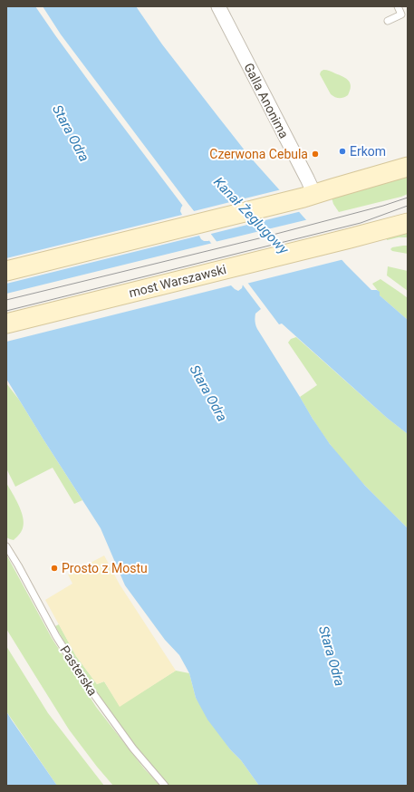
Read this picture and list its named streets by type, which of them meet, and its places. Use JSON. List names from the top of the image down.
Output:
{
  "streets": {
    "main road": ["most Warszawski"],
    "street": ["Galla Anonima"],
    "lane": ["Pasterska"]
  },
  "water": ["Stara Odra", "Kanał Żeglugowy"],
  "places": ["Erkom", "Czerwona Cebula", "Prosto z Mostu"]
}
